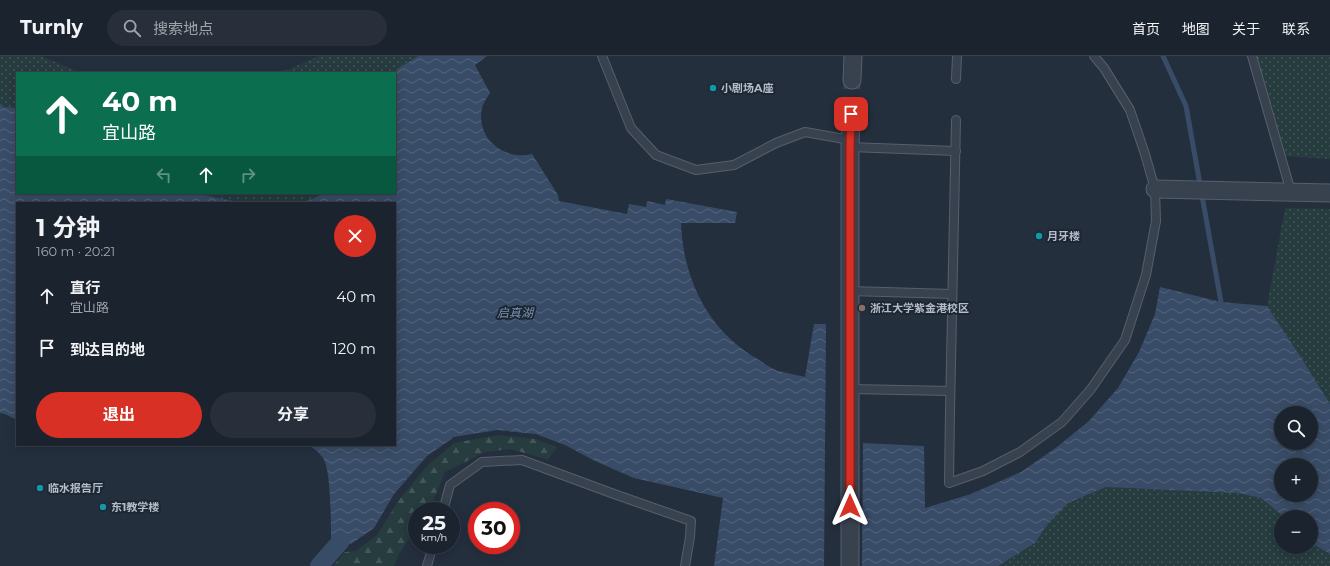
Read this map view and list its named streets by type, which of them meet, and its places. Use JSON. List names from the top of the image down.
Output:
{
  "water": ["启真湖"],
  "places": [
    "小剧场A座",
    "月牙楼",
    "浙江大学紫金港校区",
    "临水报告厅",
    "东1教学楼"
  ],
  "page": {
    "header": "Turnly",
    "search": "搜索地点",
    "nav": [
      "首页",
      "地图",
      "关于",
      "联系"
    ],
    "turn": ["40 m", "宜山路"],
    "heading": ["1 分钟", "160 m · 20:21"],
    "list": [
      {
        "name": "直行",
        "note": "宜山路",
        "value": "40 m"
      },
      {
        "name": "到达目的地",
        "value": "120 m"
      }
    ],
    "buttons": ["退出", "分享"],
    "map_buttons": ["+", "−"],
    "speed": "25 km/h",
    "limit": "30"
  }
}
